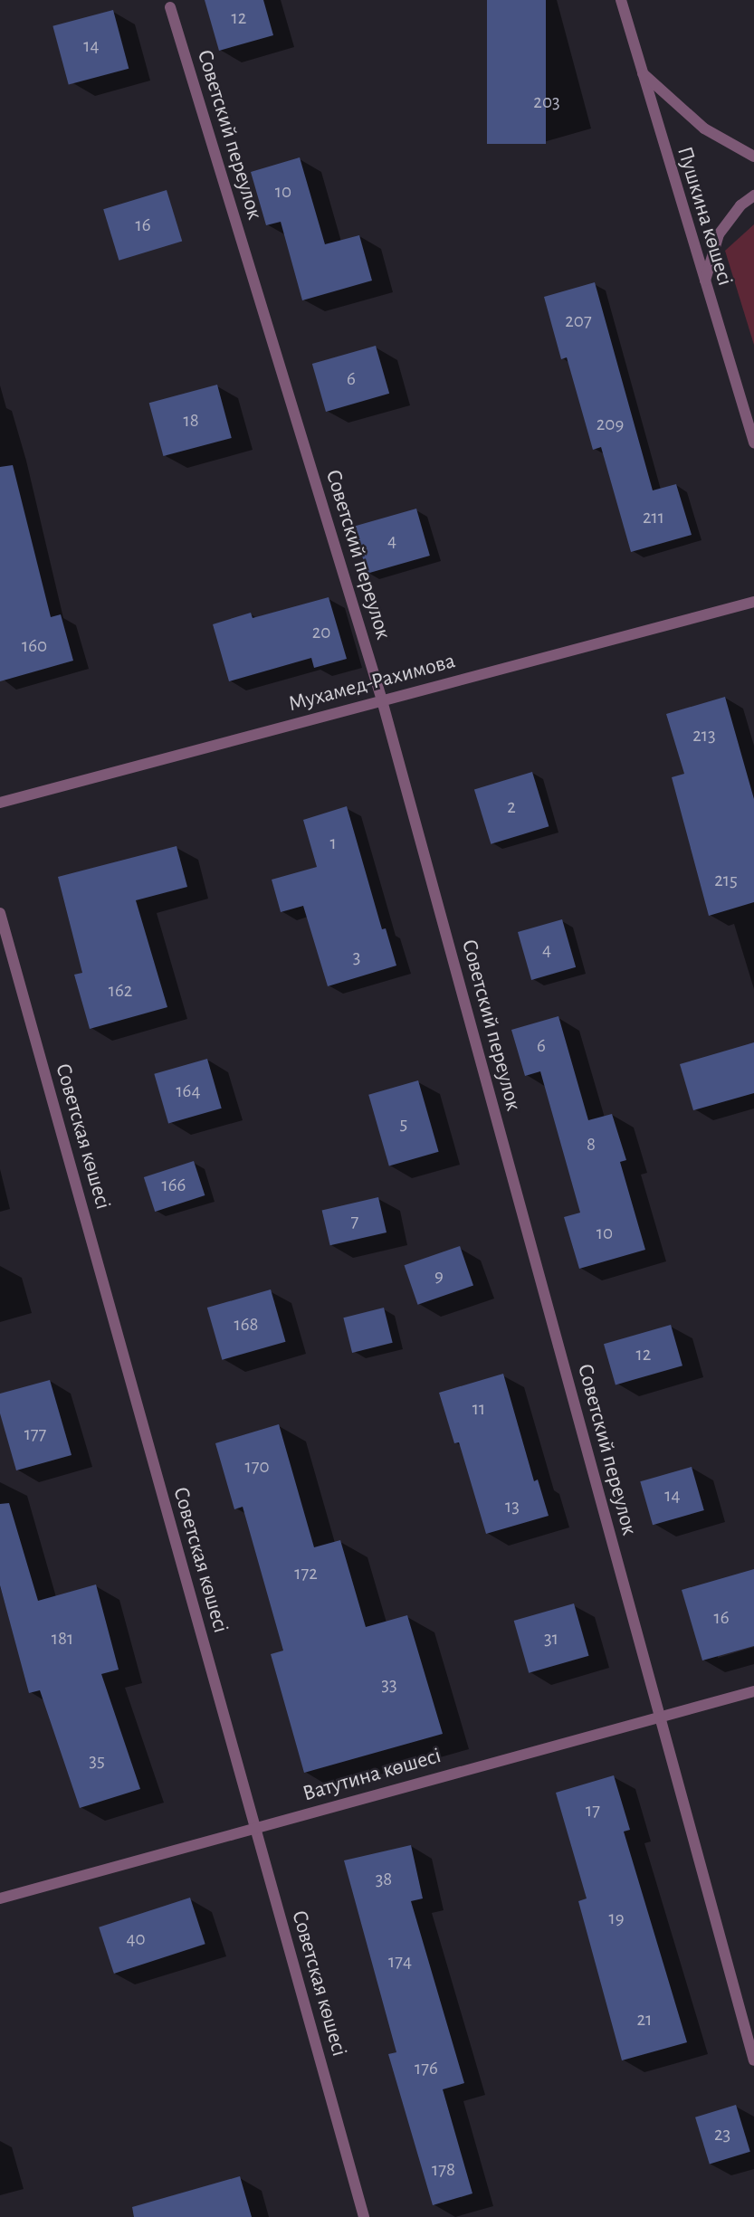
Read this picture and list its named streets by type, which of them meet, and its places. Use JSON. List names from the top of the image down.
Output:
{
  "streets": {
    "street": [
      "Советский переулок",
      "Пушкина көшесі",
      "Мухамед-Рахимова",
      "Советская көшесі",
      "Ватутина көшесі"
    ]
  },
  "crossings": [
    ["Советский переулок", "Мухамед-Рахимова"],
    ["Советский переулок", "Ватутина көшесі"],
    ["Советская көшесі", "Ватутина көшесі"]
  ],
  "house_numbers": [
    "12",
    "14",
    "203",
    "10",
    "16",
    "207",
    "6",
    "18",
    "209",
    "211",
    "4",
    "20",
    "160",
    "213",
    "2",
    "1",
    "215",
    "4",
    "3",
    "162",
    "6",
    "164",
    "5",
    "8",
    "166",
    "7",
    "10",
    "9",
    "168",
    "12",
    "11",
    "177",
    "170",
    "14",
    "13",
    "172",
    "16",
    "181",
    "31",
    "33",
    "35",
    "17",
    "38",
    "19",
    "40",
    "174",
    "21",
    "176",
    "23",
    "178"
  ]
}
